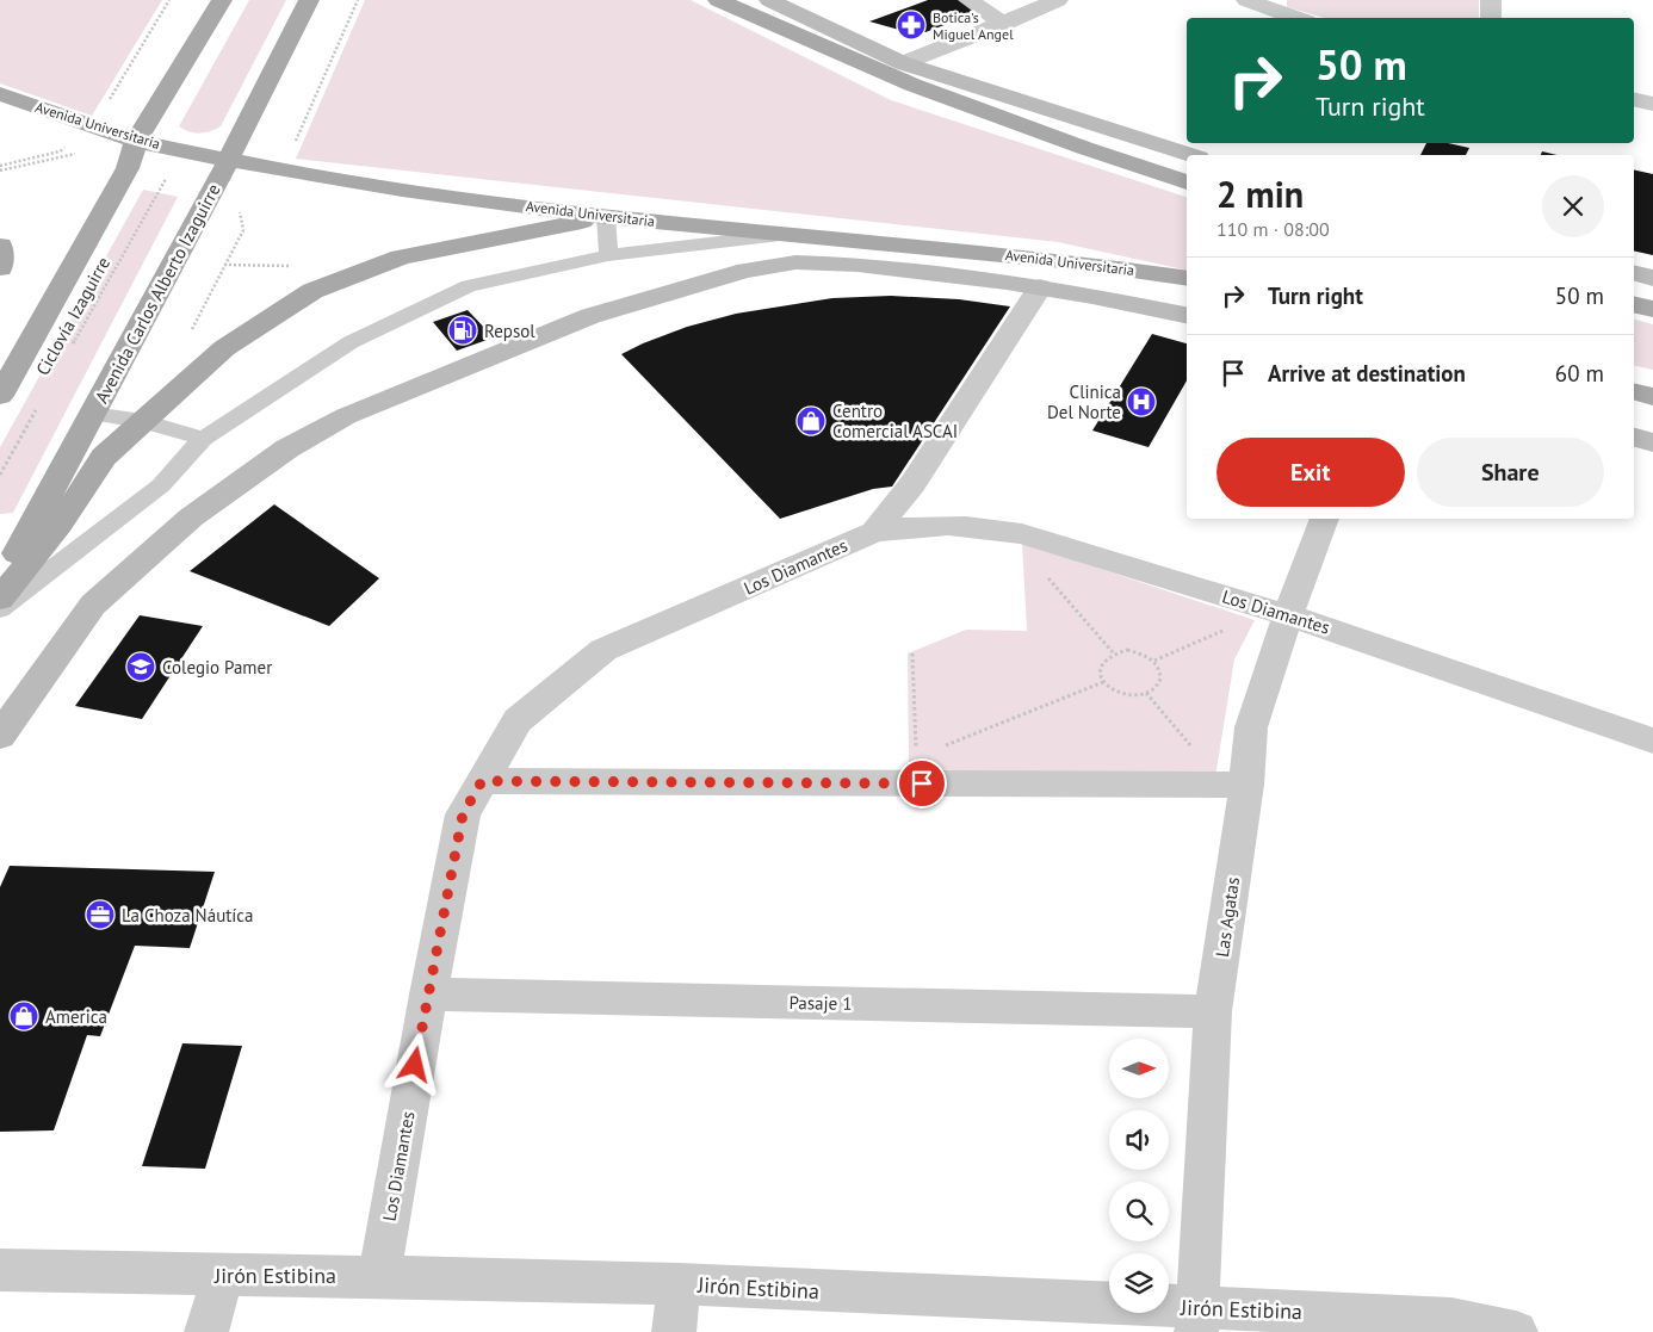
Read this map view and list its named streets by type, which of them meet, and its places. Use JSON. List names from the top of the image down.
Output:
{
  "streets": {
    "main road": ["Avenida Universitaria", "Avenida Carlos Alberto Izaguirre"],
    "street": [
      "Los Diamantes",
      "Las Agatas",
      "Pasaje 1",
      "Jirón Estibina"
    ],
    "path": ["Ciclovía Izaguirre"]
  },
  "crossings": [
    ["Avenida Universitaria", "Avenida Carlos Alberto Izaguirre"],
    ["Los Diamantes", "Las Agatas"],
    ["Los Diamantes", "Pasaje 1"],
    ["Los Diamantes", "Jirón Estibina"],
    ["Las Agatas", "Pasaje 1"],
    ["Las Agatas", "Jirón Estibina"]
  ],
  "places": {
    "pharmacy": ["Botica's Miguel Angel"],
    "fuel station": ["Repsol"],
    "hospital": ["Clinica Del Norte"],
    "shop": ["Centro Comercial ASCAI", "America"],
    "school or university": ["Colegio Pamer"],
    "office": ["La Choza Náutíca"]
  },
  "north": "right",
  "page": {
    "turn": ["50 m", "Turn right"],
    "heading": ["2 min", "110 m · 08:00"],
    "list": [
      {
        "name": "Turn right",
        "value": "50 m"
      },
      {
        "name": "Arrive at destination",
        "value": "60 m"
      }
    ],
    "buttons": ["Exit", "Share"]
  }
}
